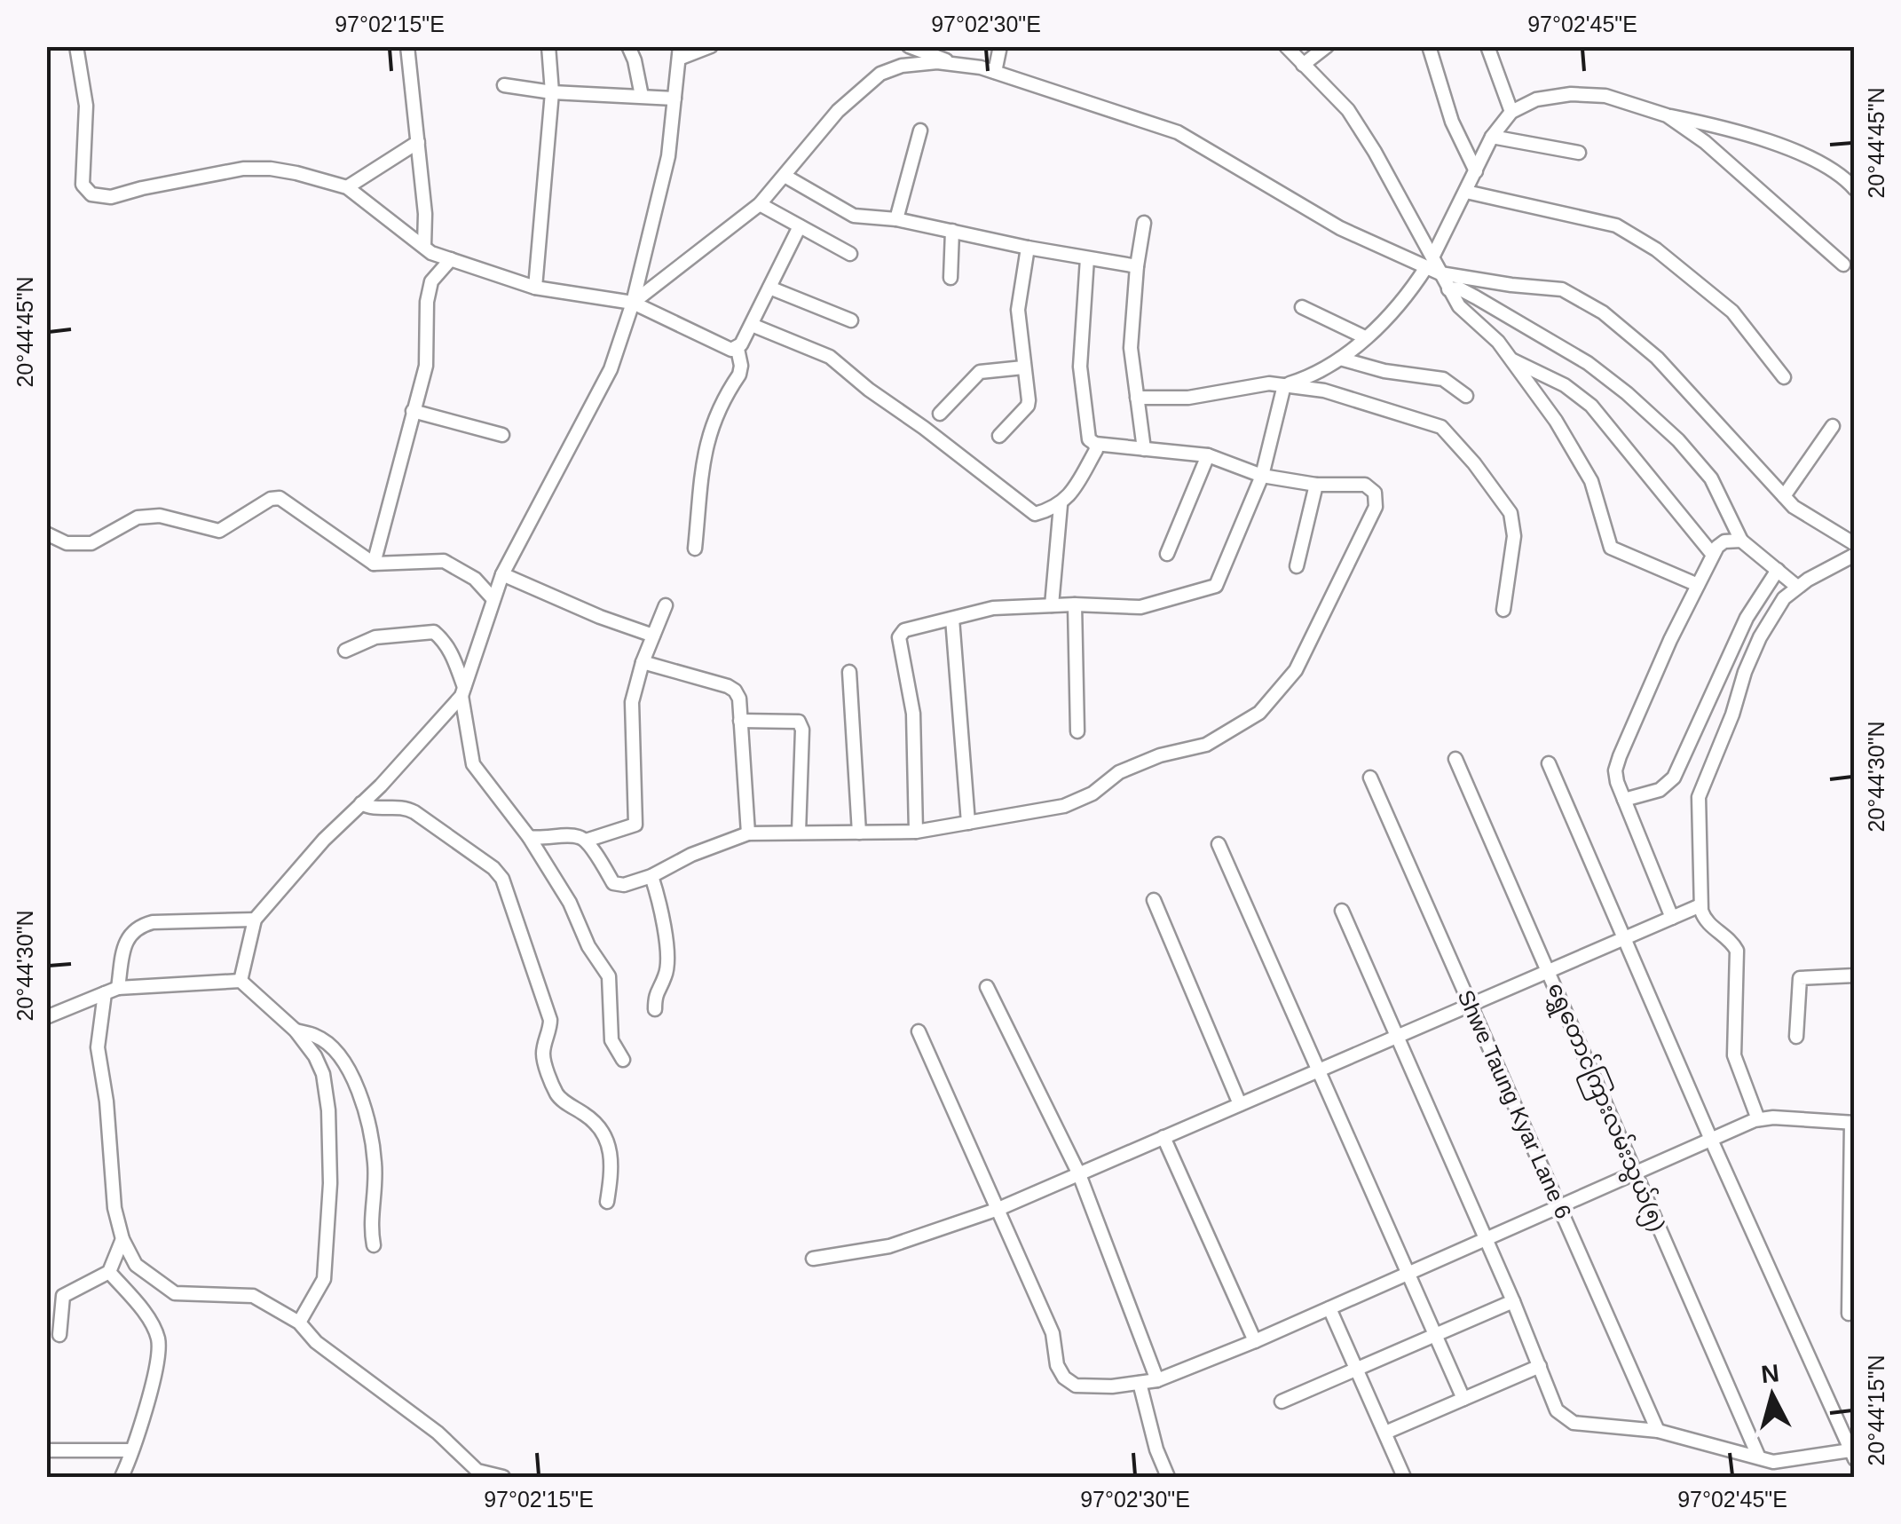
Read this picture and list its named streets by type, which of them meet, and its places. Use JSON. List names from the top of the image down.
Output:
{
  "streets": {
    "street": ["Shwe Taung Kyar Lane 6", "ရွှေတောင်ကြားလမ်းသွယ်(၅)"]
  },
  "north": "top",
  "coordinates": [
    "97°02'15\"E",
    "97°02'30\"E",
    "97°02'45\"E",
    "20°44'45\"N",
    "20°44'30\"N",
    "20°44'15\"N"
  ]
}
